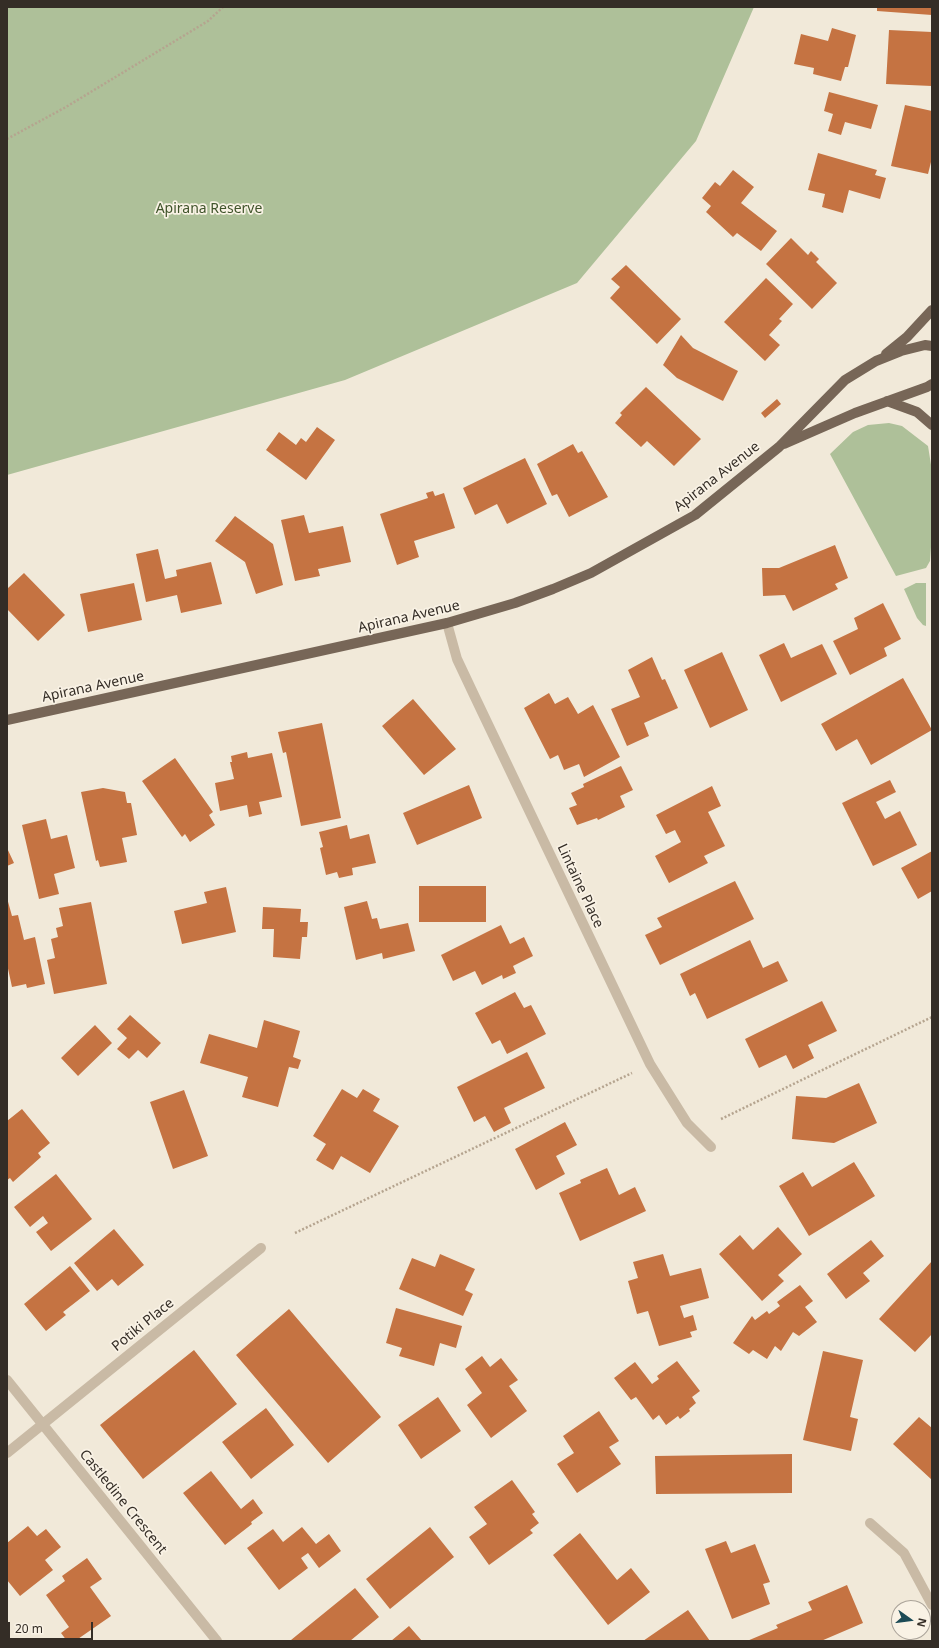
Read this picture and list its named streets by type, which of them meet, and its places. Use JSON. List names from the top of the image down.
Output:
{
  "streets": {
    "main road": ["Apirana Avenue"],
    "street": ["Lintaine Place", "Potiki Place", "Castledine Crescent"]
  },
  "crossings": [
    ["Apirana Avenue", "Lintaine Place"],
    ["Potiki Place", "Castledine Crescent"]
  ],
  "parks": ["Apirana Reserve"],
  "scale_bar": "20 m",
  "north": "right"
}
